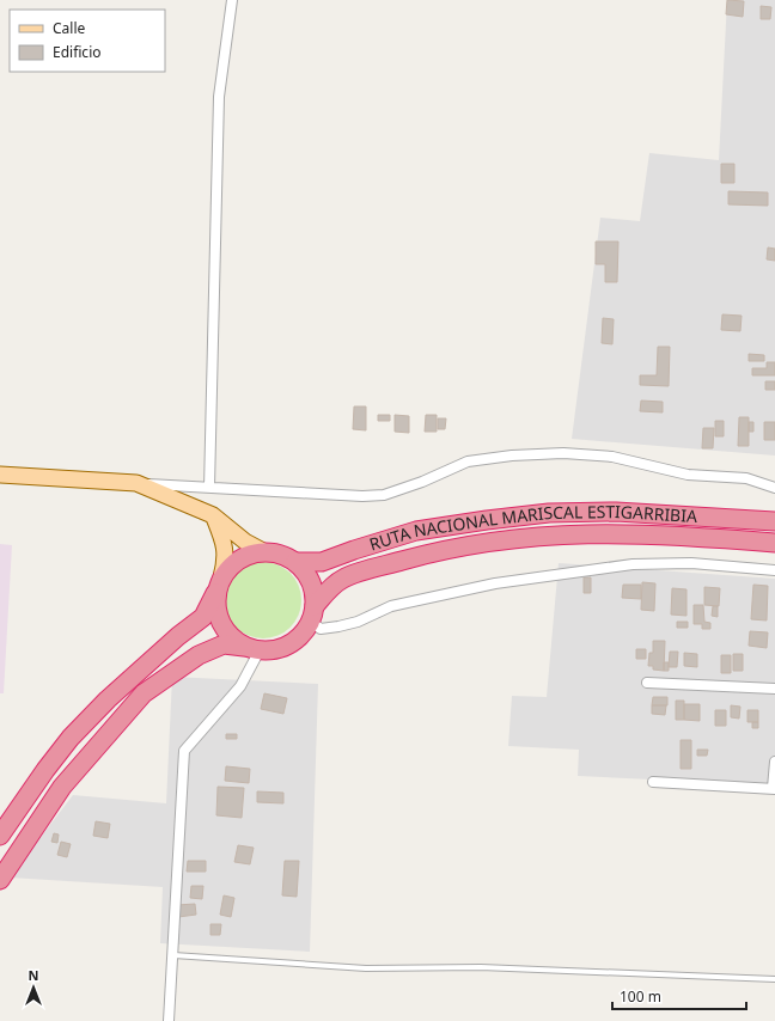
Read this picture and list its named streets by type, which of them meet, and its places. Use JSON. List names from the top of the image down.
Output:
{
  "streets": {
    "highway": ["RUTA NACIONAL MARISCAL ESTIGARRIBIA"]
  },
  "legend": ["Calle", "Edificio"],
  "scale_bar": "100 m",
  "north": "top"
}
